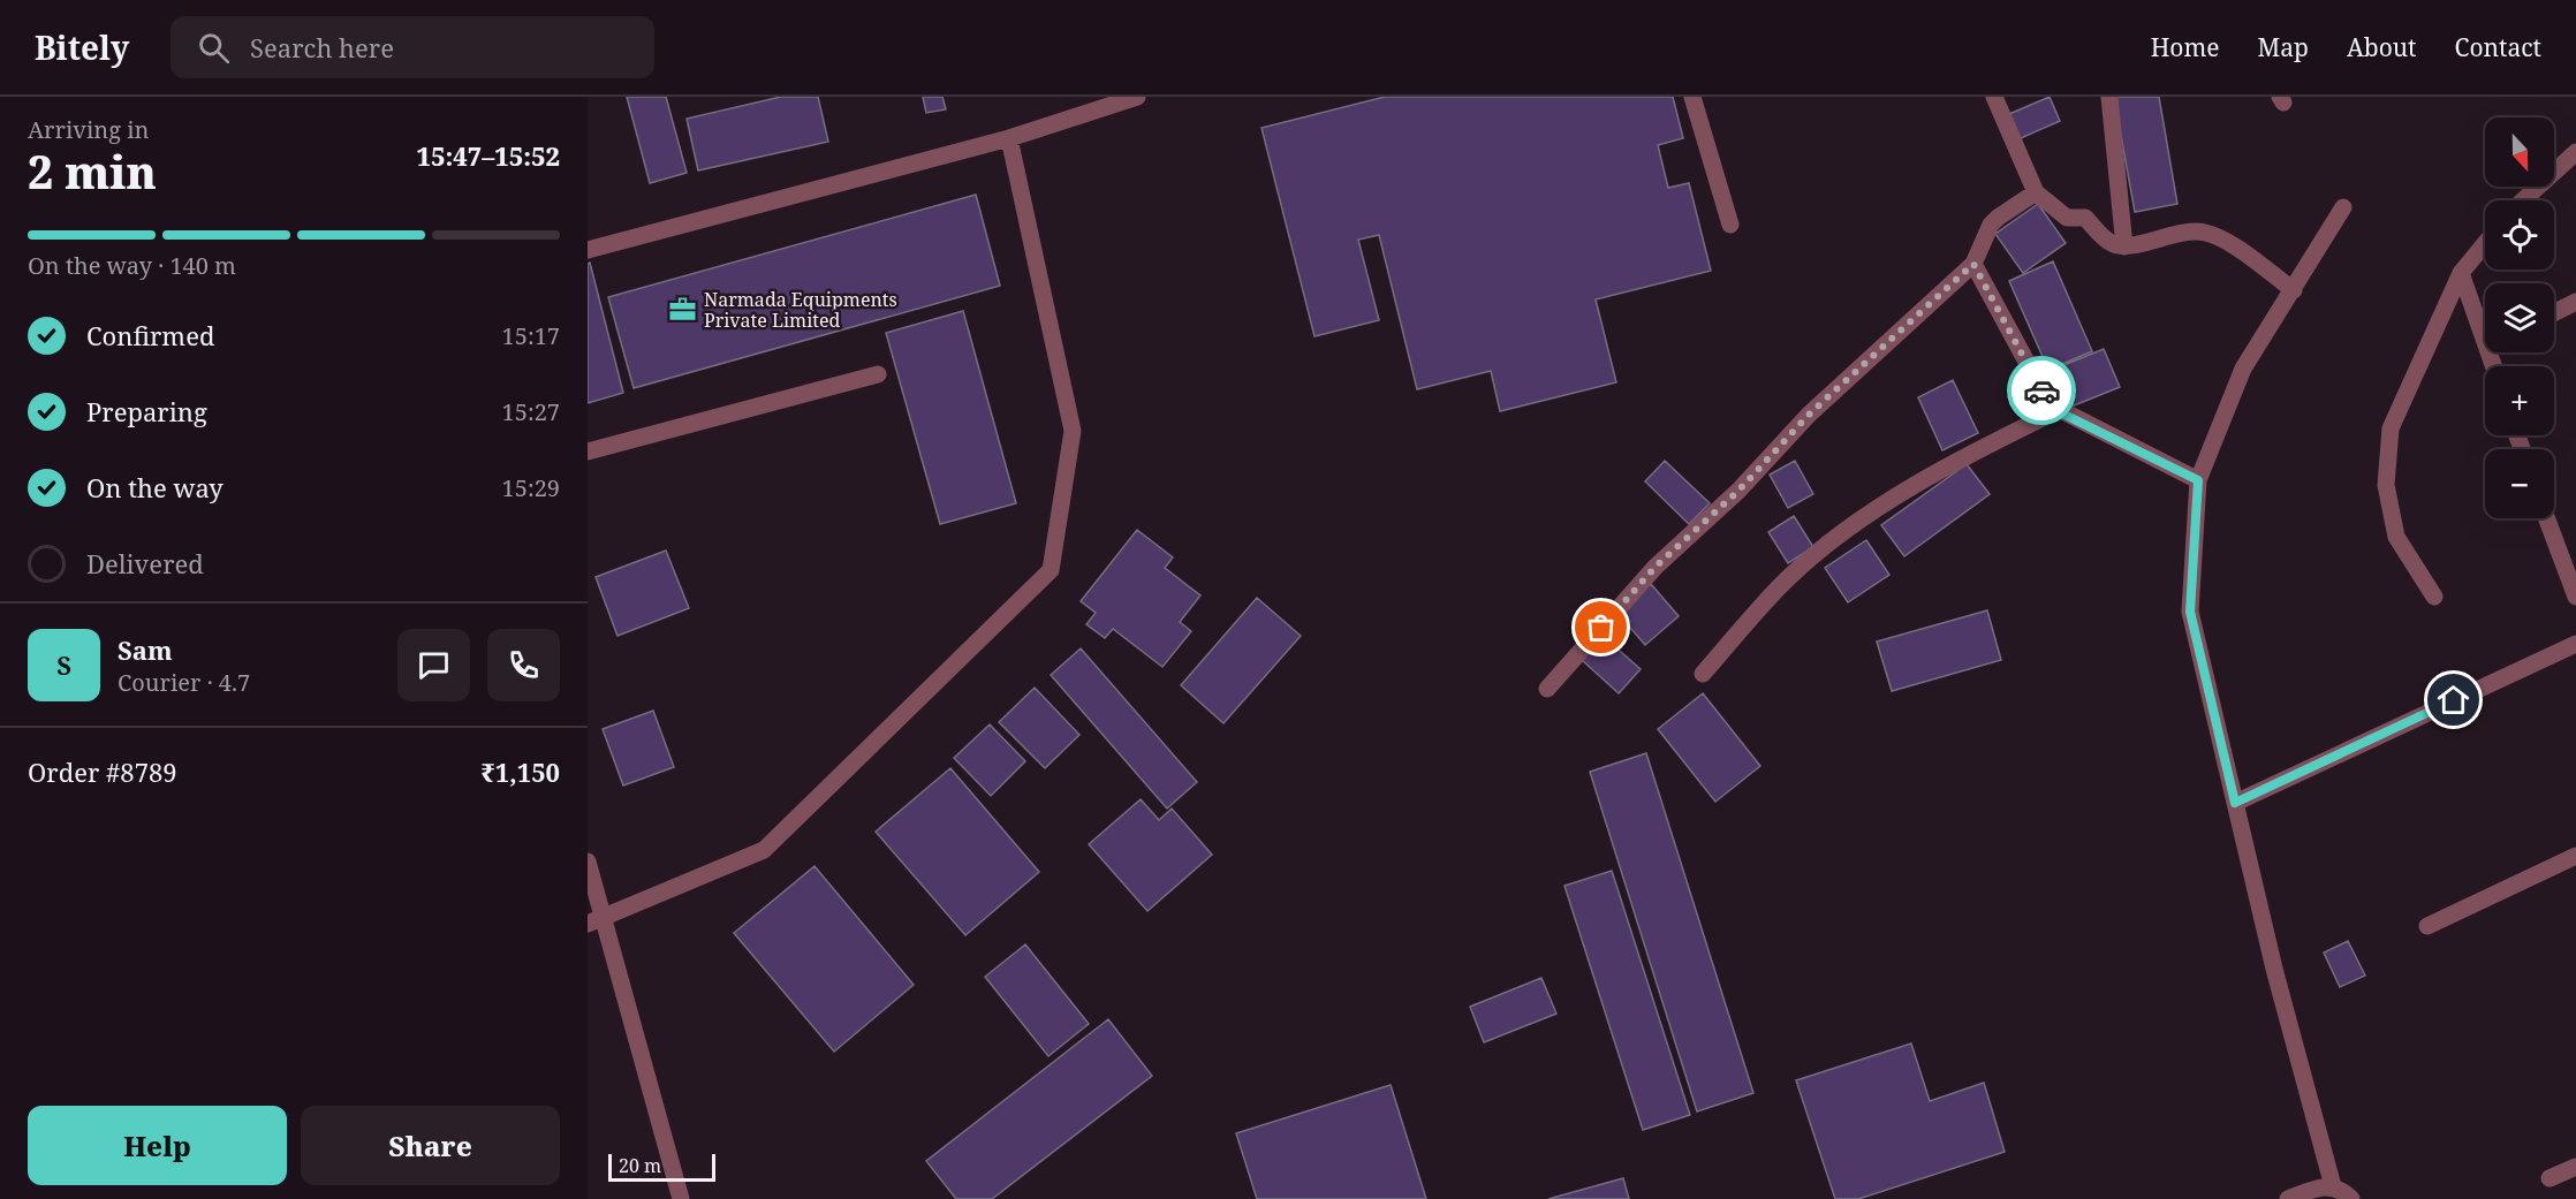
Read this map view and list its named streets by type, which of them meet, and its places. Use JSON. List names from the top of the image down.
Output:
{
  "places": {
    "office": ["Narmada Equipments Private Limited"]
  },
  "scale_bar": "20 m",
  "north": "bottom",
  "page": {
    "header": "Bitely",
    "search": "Search here",
    "nav": [
      "Home",
      "Map",
      "About",
      "Contact"
    ],
    "heading": ["2 min", "Arriving in", "15:47–15:52"],
    "panel": [
      "Sam",
      "Courier · 4.7",
      "Order #8789",
      "₹1,150"
    ],
    "map_buttons": ["+", "−"],
    "bar": "On the way · 140 m",
    "list": [
      ["Confirmed", "15:17"],
      ["Preparing", "15:27"],
      ["On the way", "15:29"],
      "Delivered"
    ],
    "round": "S",
    "buttons": ["Help", "Share"],
    "scale": "20 m"
  }
}
